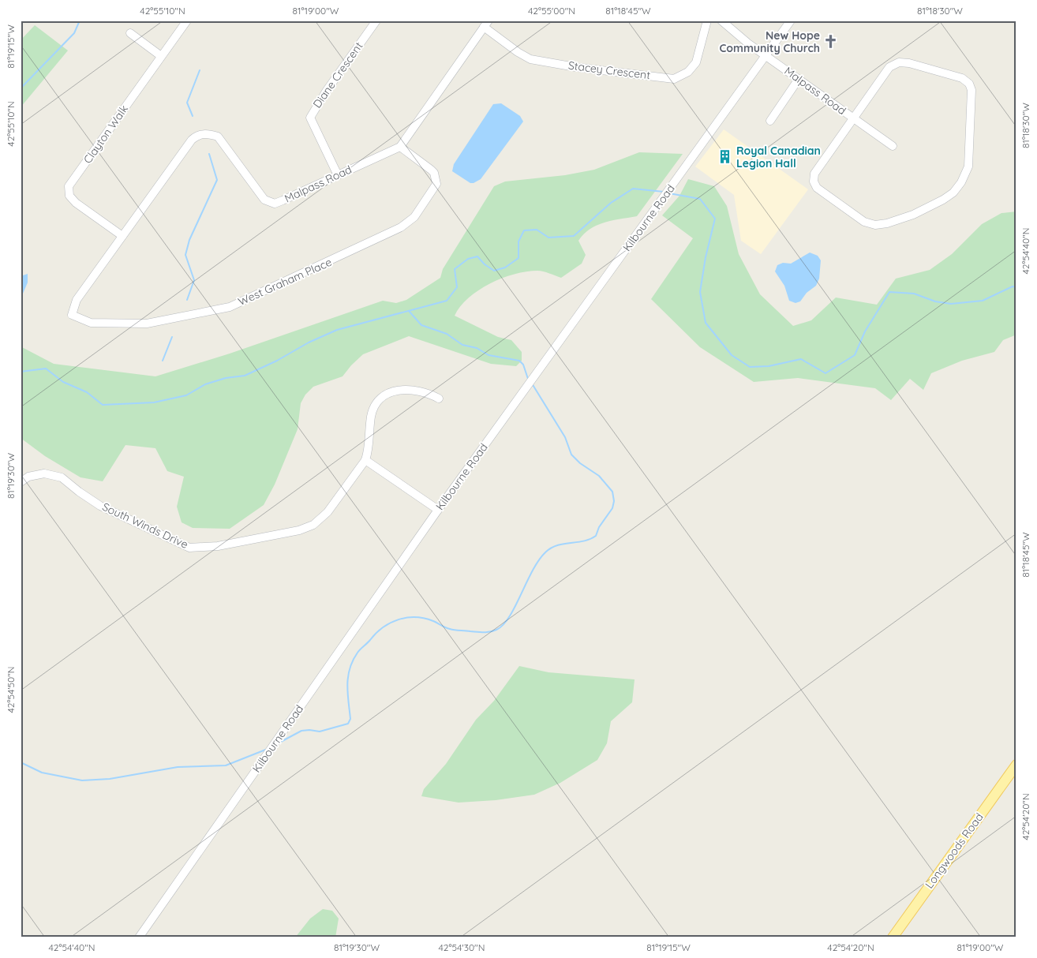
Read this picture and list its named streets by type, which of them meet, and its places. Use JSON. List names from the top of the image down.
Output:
{
  "streets": {
    "main road": ["Longwoods Road"],
    "street": [
      "Stacey Crescent",
      "Diane Crescent",
      "Malpass Road",
      "Clayton Walk",
      "Kilbourne Road",
      "West Graham Place",
      "South Winds Drive"
    ]
  },
  "crossings": [
    ["Diane Crescent", "Malpass Road"],
    ["Malpass Road", "Clayton Walk"],
    ["Malpass Road", "Kilbourne Road"],
    ["Malpass Road", "West Graham Place"]
  ],
  "places": {
    "church": ["New Hope Community Church"],
    "building": ["Royal Canadian Legion Hall"]
  },
  "coordinates": [
    "42°55'10\"N",
    "81°19'00\"W",
    "42°55'00\"N",
    "81°18'45\"W",
    "81°18'30\"W",
    "81°19'15\"W",
    "42°54'40\"N",
    "81°19'30\"W",
    "42°54'50\"N",
    "42°54'20\"N",
    "42°54'30\"N"
  ]
}
